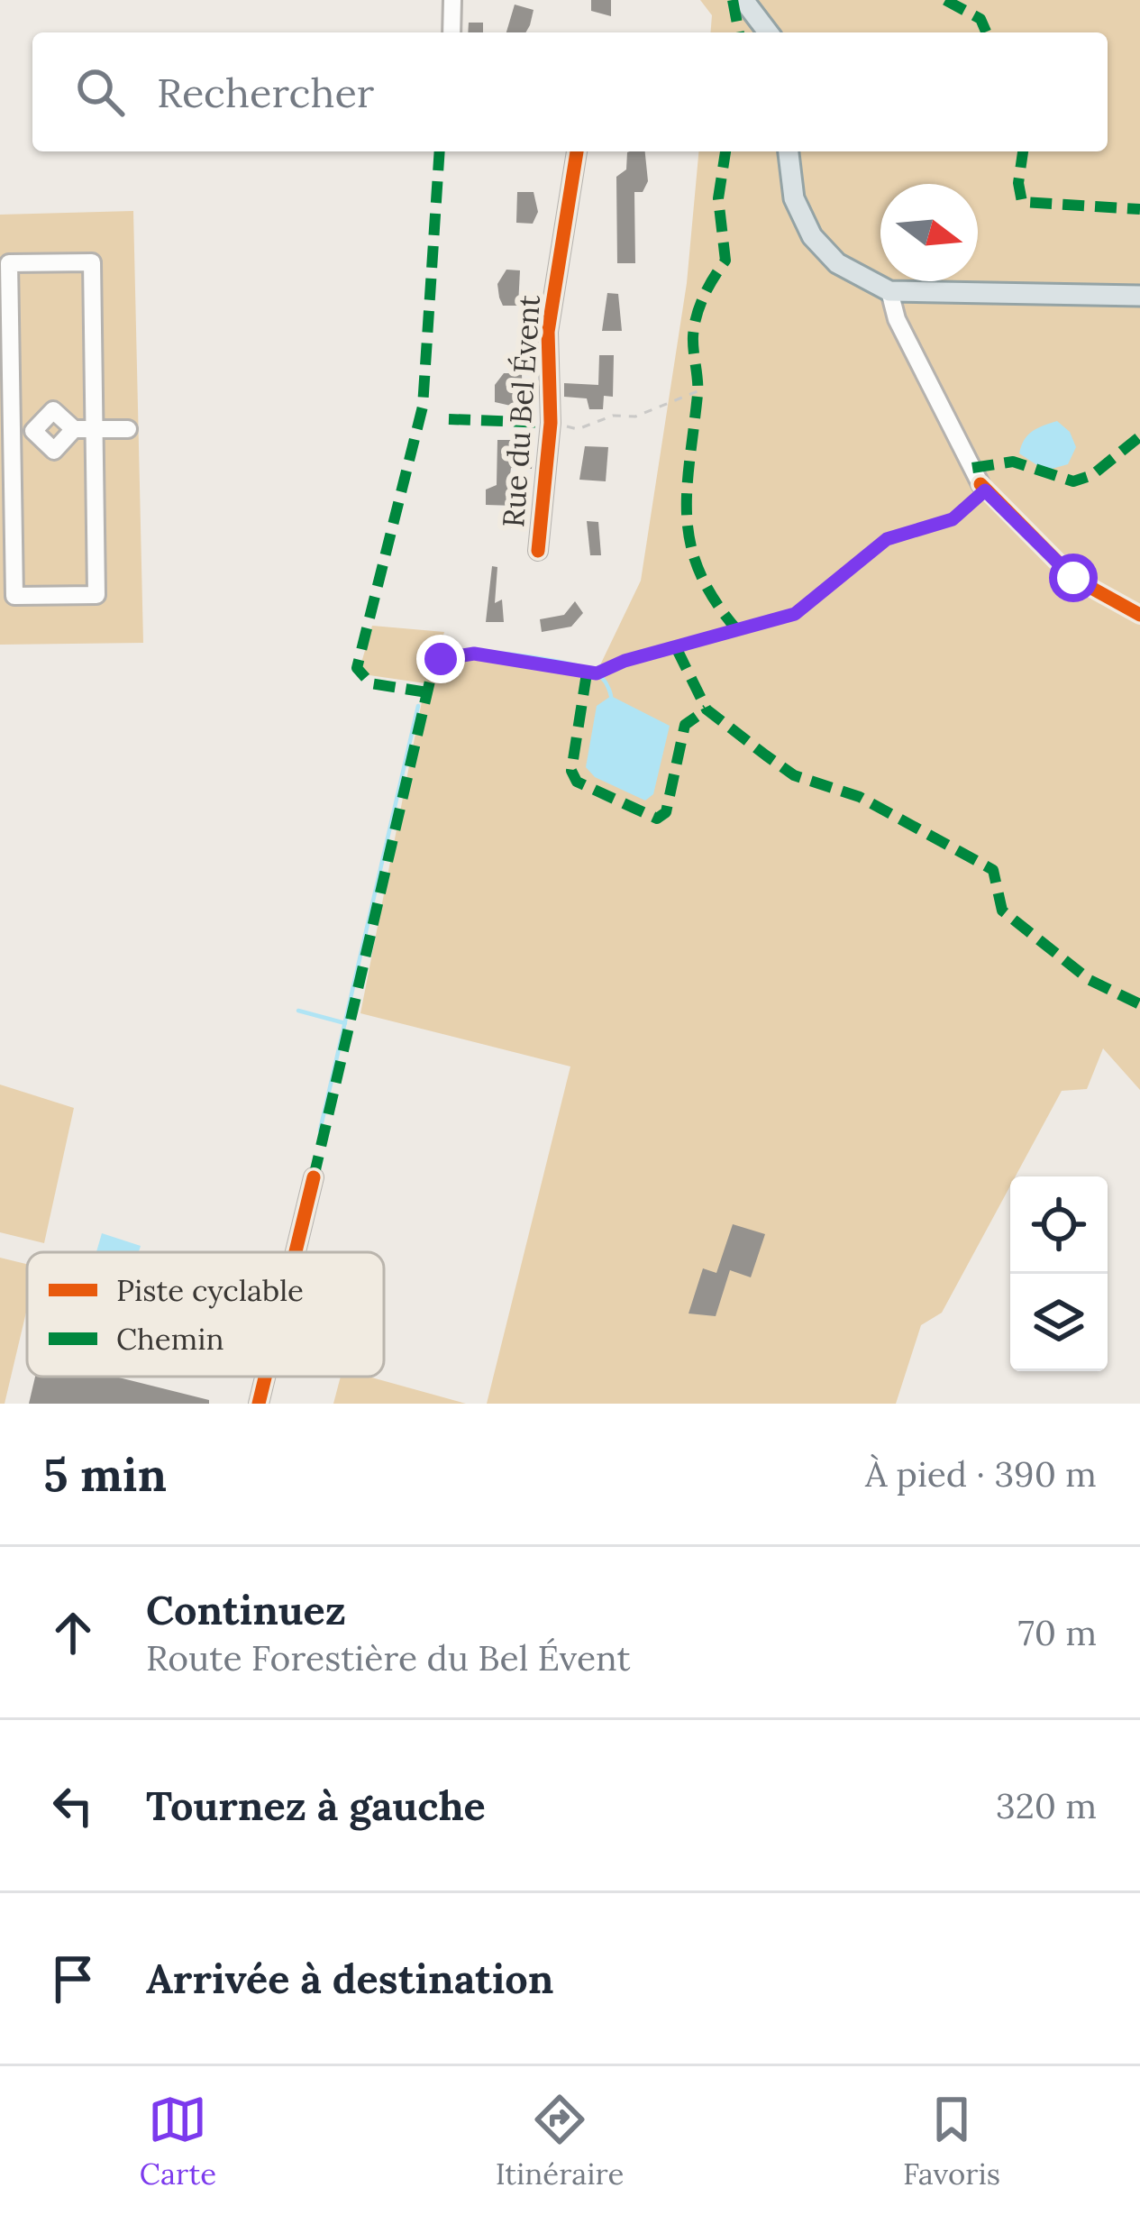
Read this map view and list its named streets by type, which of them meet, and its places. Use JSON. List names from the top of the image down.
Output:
{
  "streets": {
    "street": ["Rue du Bel Évent"]
  },
  "legend": ["Piste cyclable", "Chemin"],
  "north": "right",
  "page": {
    "search": "Rechercher",
    "heading": ["5 min", "À pied · 390 m"],
    "list": [
      ["Continuez", "Route Forestière du Bel Évent", "70 m"],
      ["Tournez à gauche", "320 m"],
      "Arrivée à destination"
    ],
    "nav": ["Carte", "Itinéraire", "Favoris"]
  }
}
